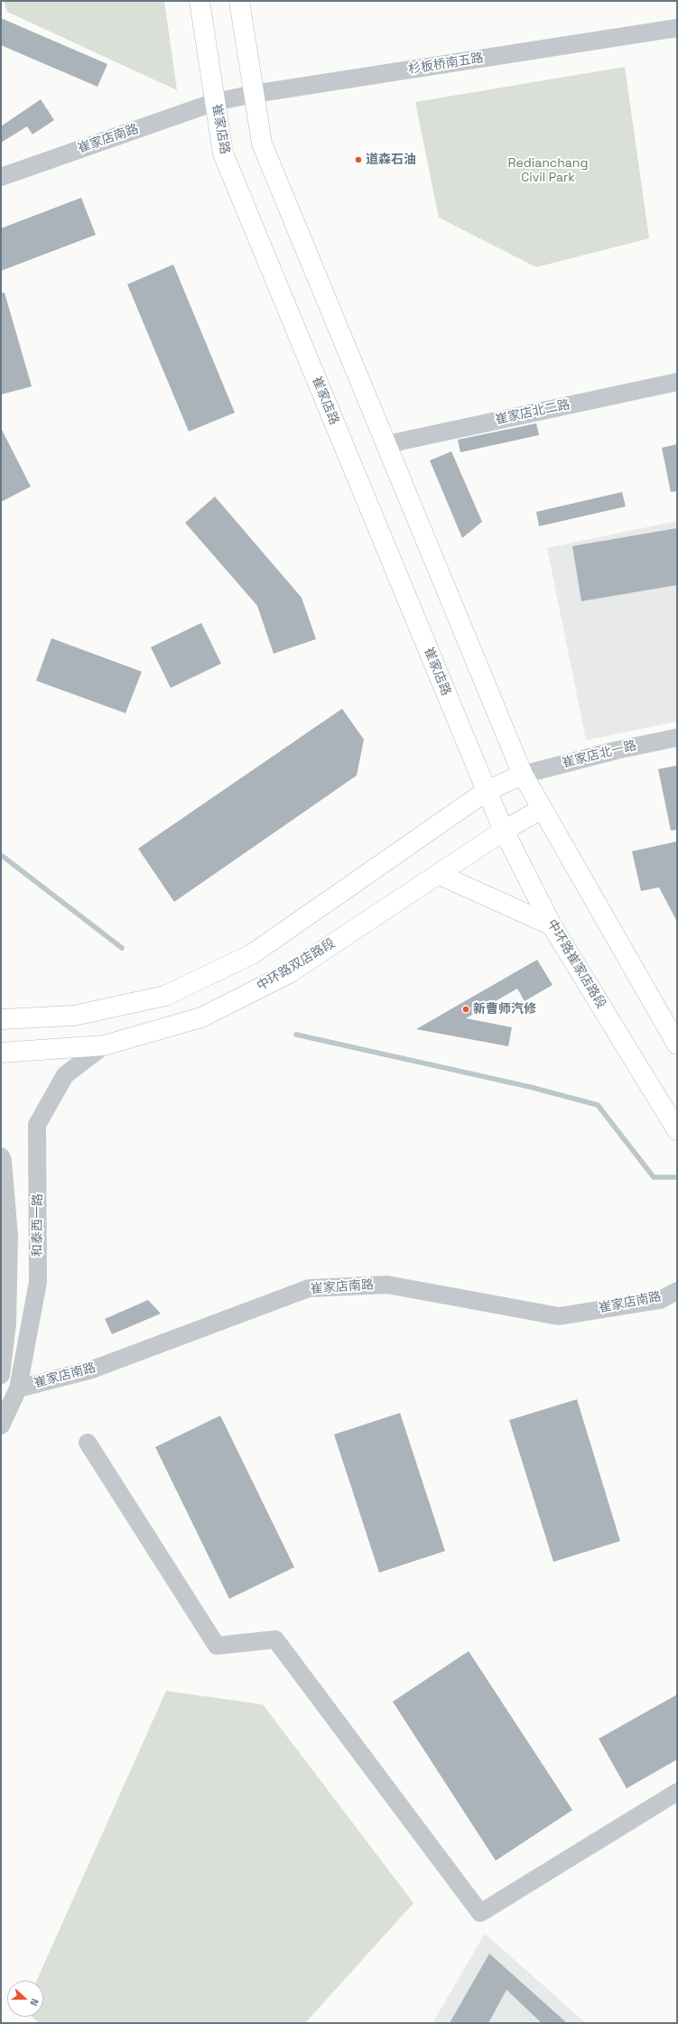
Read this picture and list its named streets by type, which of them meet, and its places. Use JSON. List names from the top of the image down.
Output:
{
  "streets": {
    "main road": ["崔家店路", "中环路崔家店路段", "中环路双店路段"],
    "street": [
      "杉板桥南五路",
      "崔家店南路",
      "崔家店北二路",
      "崔家店北一路",
      "和泰西一路"
    ]
  },
  "crossings": [
    ["杉板桥南五路", "崔家店路"],
    ["杉板桥南五路", "崔家店南路"],
    ["崔家店路", "崔家店南路"],
    ["崔家店路", "中环路崔家店路段"],
    ["崔家店南路", "和泰西一路"],
    ["中环路崔家店路段", "中环路双店路段"],
    ["中环路双店路段", "和泰西一路"]
  ],
  "parks": ["Redianchang Civil Park"],
  "places": ["道森石油", "新曹师汽修"],
  "north": "right"
}
